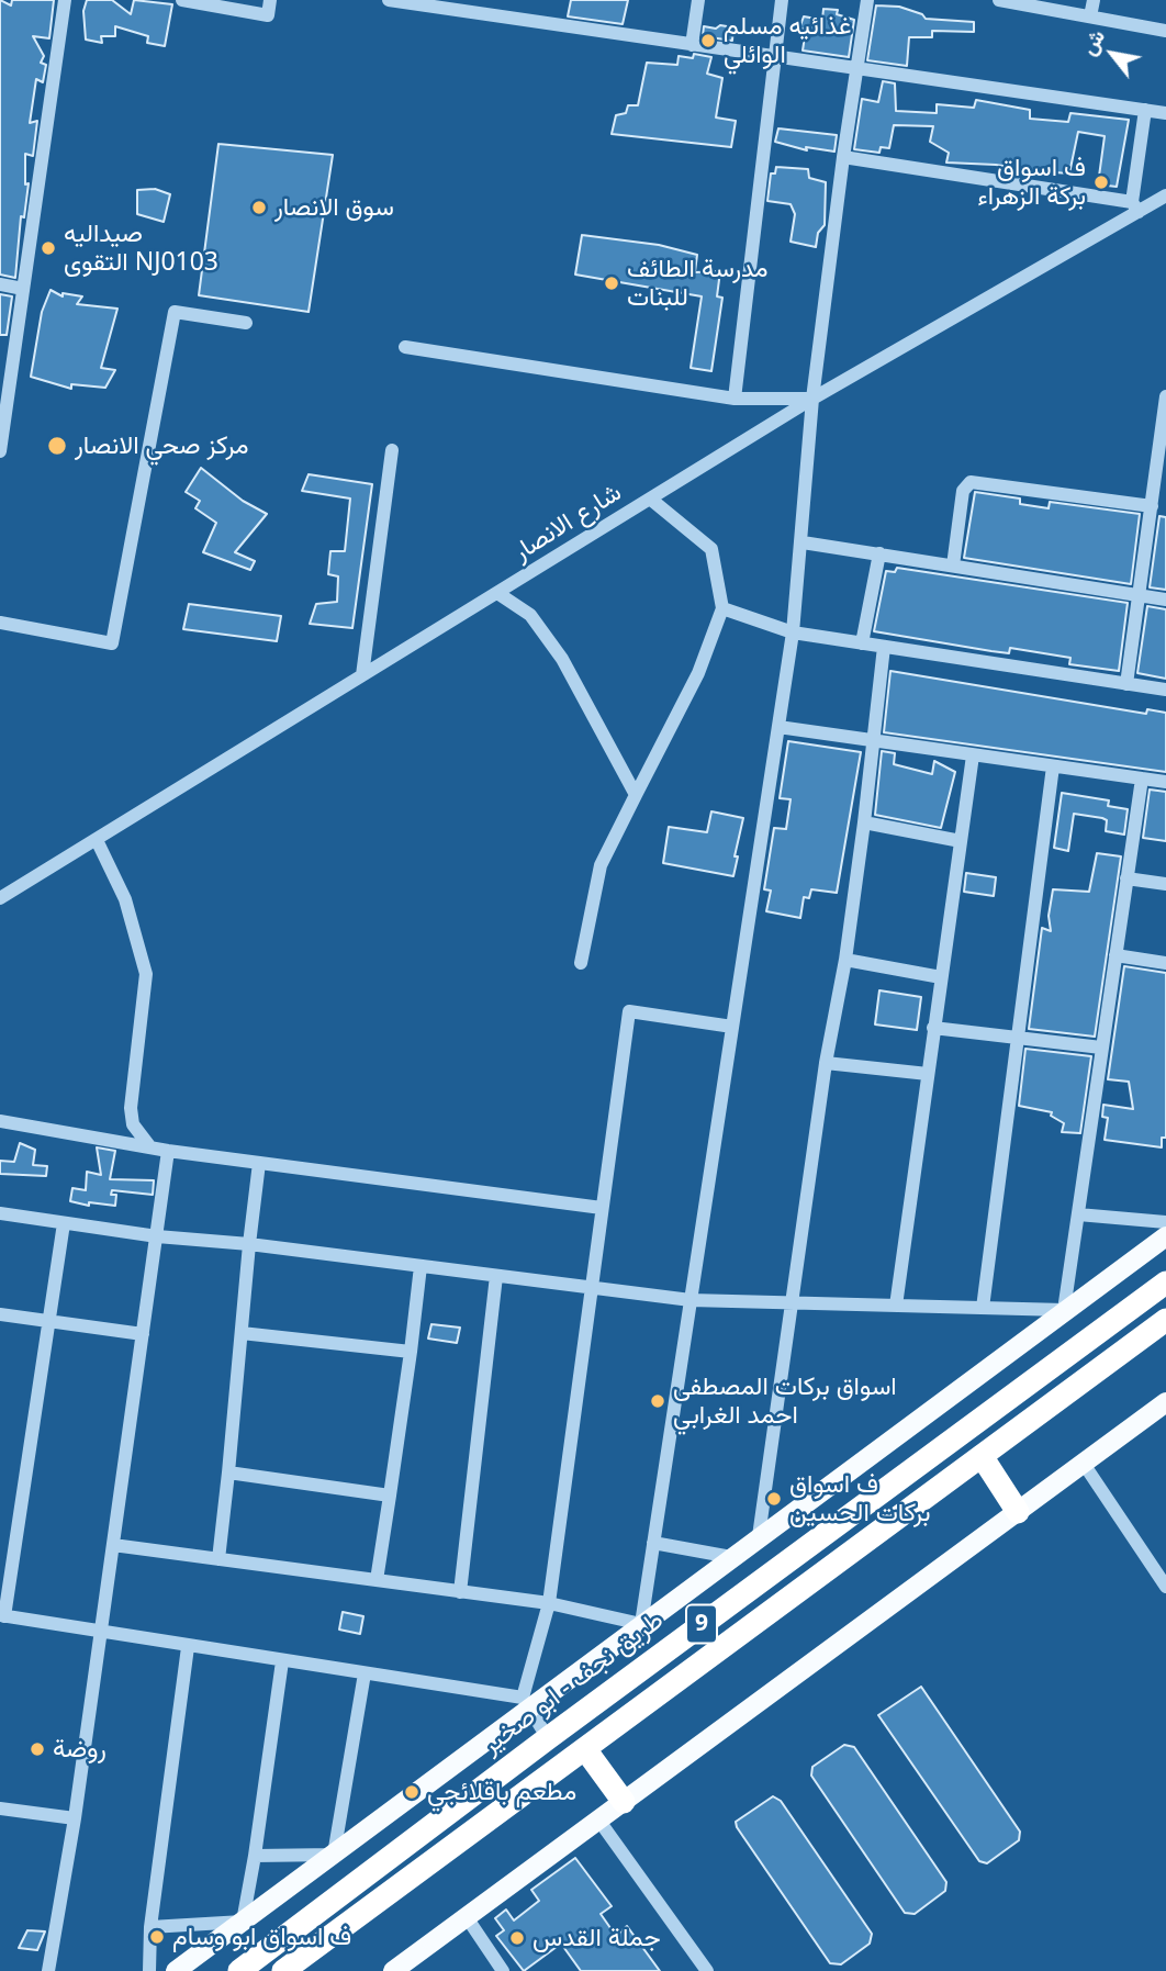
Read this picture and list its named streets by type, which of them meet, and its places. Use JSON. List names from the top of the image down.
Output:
{
  "streets": {
    "highway": ["9", "طريق نجف - ابو صخير"],
    "street": ["شارع الانصار"]
  },
  "places": [
    "غذائيه مسلم الوائلي",
    "ف اسواق بركة الزهراء",
    "سوق الانصار",
    "صيداليه التقوى NJ0103",
    "مدرسة الطائف للبنات",
    "مركز صحي الانصار",
    "اسواق بركات المصطفى احمد الغرابي",
    "ف اسواق بركات الحسين",
    "روضة",
    "مطعم باقلائجي",
    "ف اسواق ابو وسام",
    "جملة القدس"
  ],
  "north": "top left"
}
